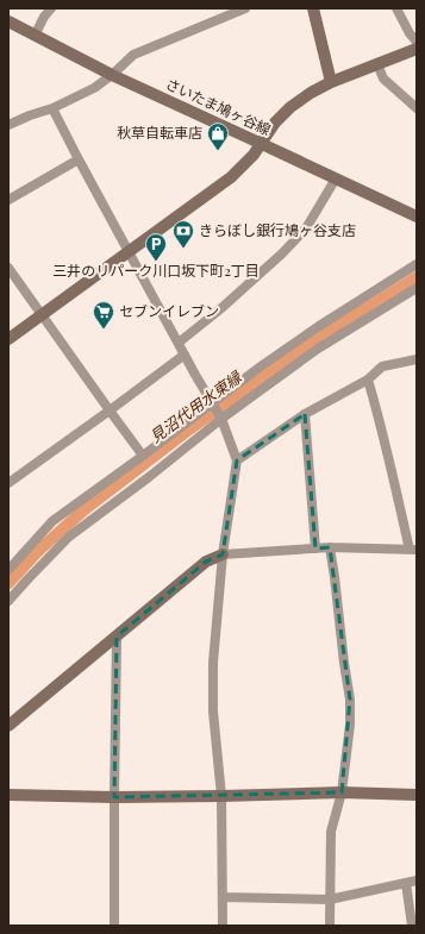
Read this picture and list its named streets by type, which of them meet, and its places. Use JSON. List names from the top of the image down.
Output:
{
  "streets": {
    "street": ["さいたま鳩ヶ谷線"]
  },
  "water": ["見沼代用水東縁"],
  "places": {
    "shop": ["秋草自転車店"],
    "bank": ["きらぼし銀行鳩ヶ谷支店"],
    "parking": ["三井のリパーク川口坂下町2丁目"],
    "supermarket": ["セブンイレブン"]
  }
}
